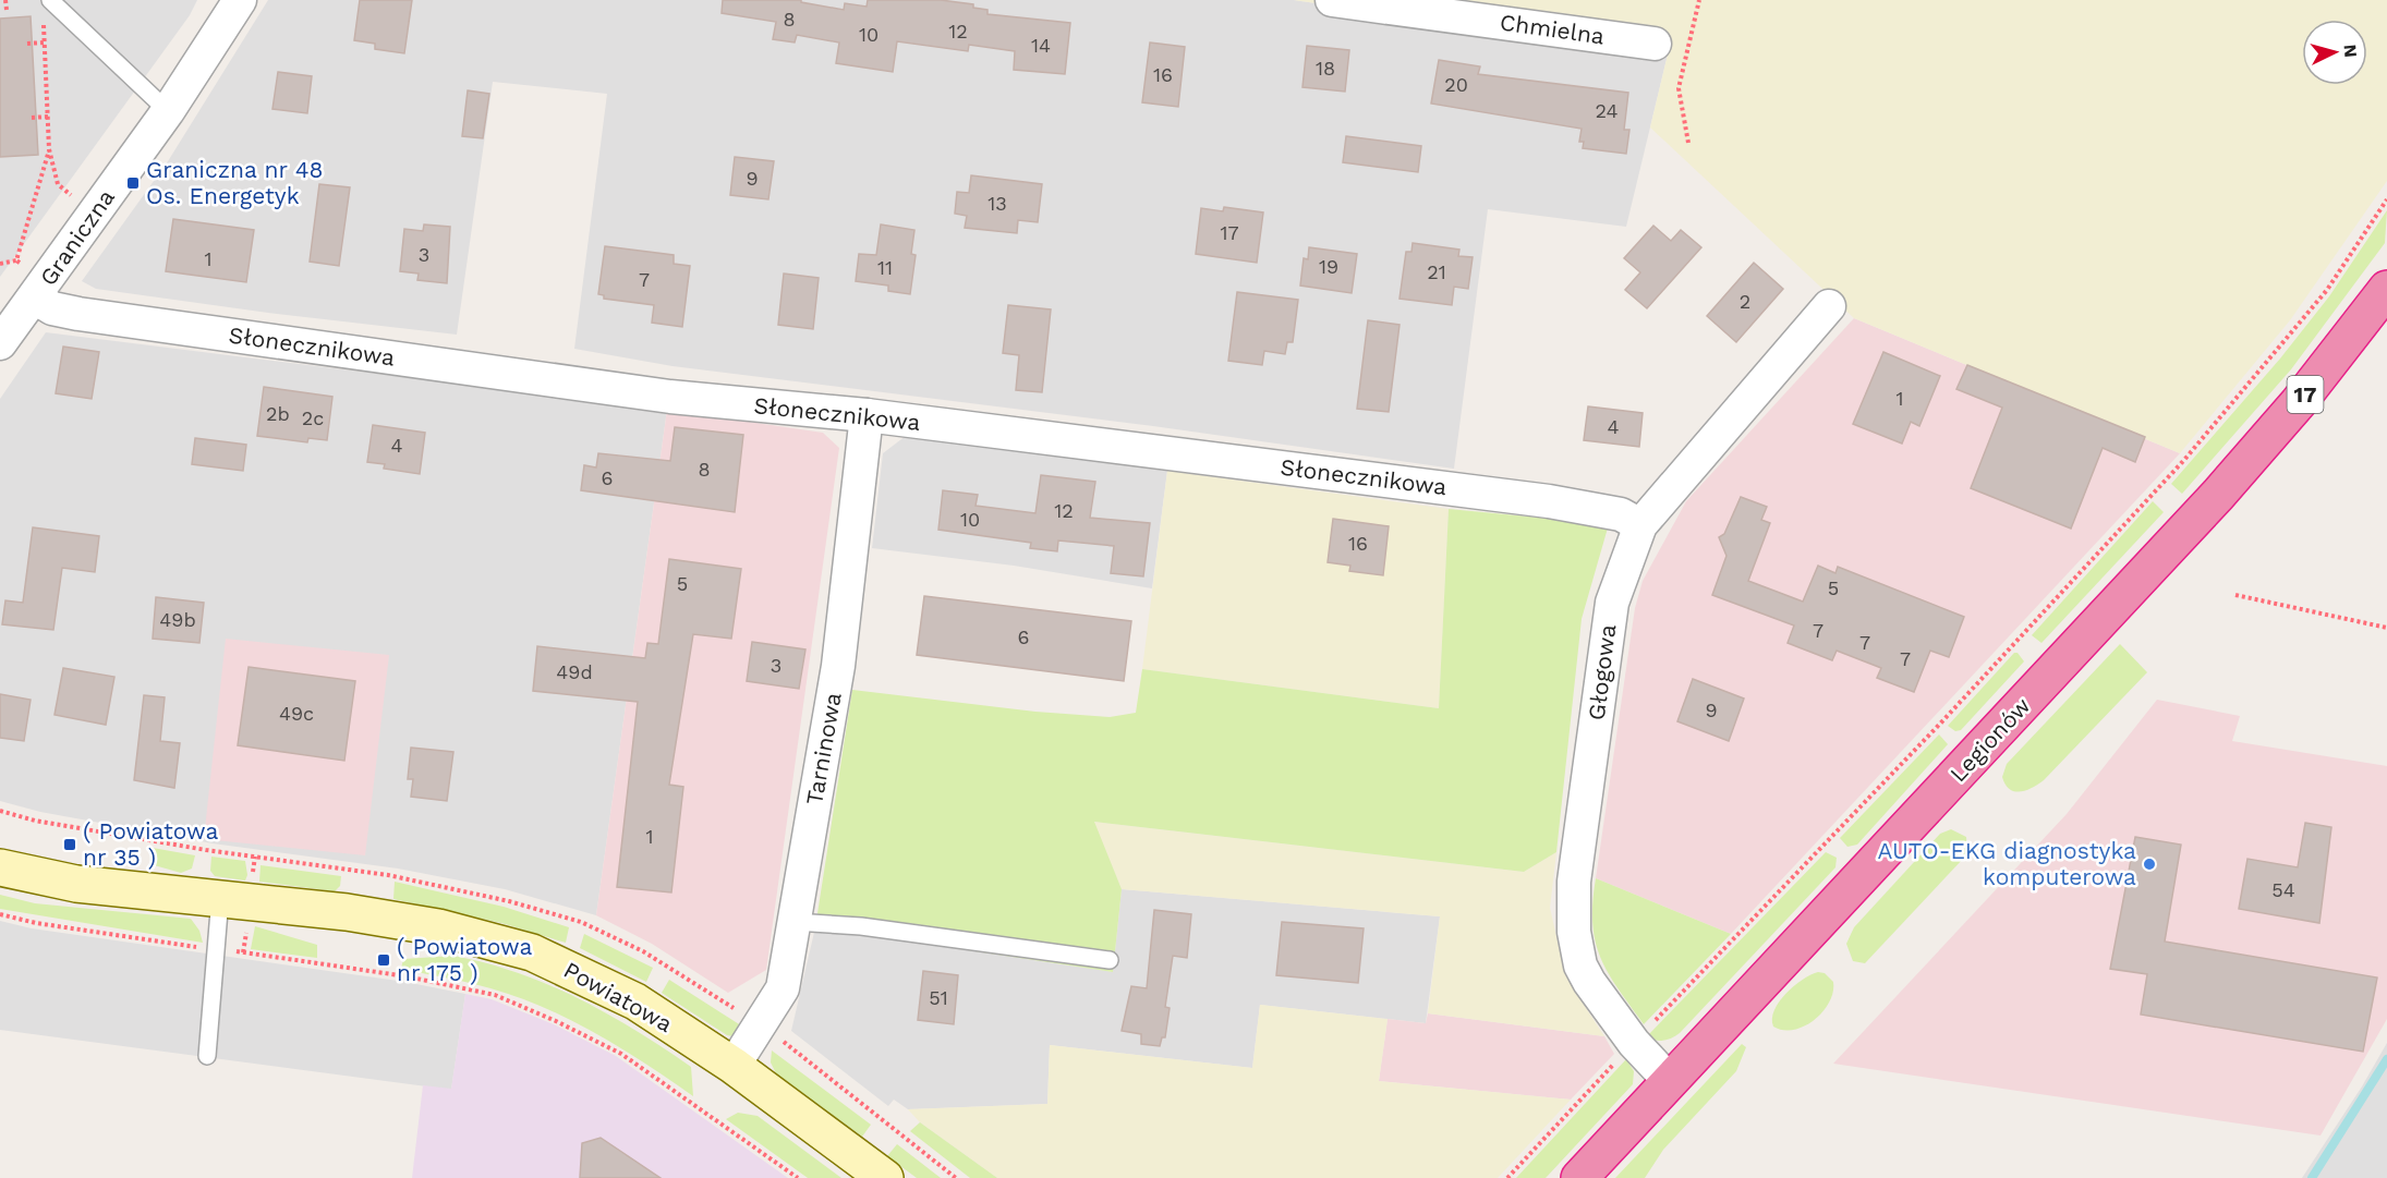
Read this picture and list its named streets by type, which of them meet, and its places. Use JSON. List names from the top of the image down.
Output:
{
  "streets": {
    "highway": ["17", "Legionów"],
    "street": [
      "Chmielna",
      "Graniczna",
      "Słonecznikowa",
      "Głogowa",
      "Tarninowa",
      "Powiatowa"
    ]
  },
  "crossings": [
    ["Graniczna", "Słonecznikowa"],
    ["Słonecznikowa", "Głogowa"],
    ["Słonecznikowa", "Tarninowa"],
    ["Głogowa", "Legionów"],
    ["Tarninowa", "Powiatowa"]
  ],
  "places": {
    "transit": ["Graniczna nr 48 Os. Energetyk", "( Powiatowa nr 35 )", "( Powiatowa nr 175 )"],
    "other": ["AUTO-EKG diagnostyka komputerowa"]
  },
  "house_numbers": [
    "8",
    "12",
    "10",
    "14",
    "18",
    "16",
    "20",
    "24",
    "9",
    "13",
    "17",
    "3",
    "1",
    "19",
    "11",
    "21",
    "7",
    "2",
    "1",
    "2b",
    "2c",
    "4",
    "4",
    "8",
    "6",
    "12",
    "10",
    "16",
    "5",
    "5",
    "49b",
    "7",
    "6",
    "7",
    "7",
    "3",
    "49d",
    "9",
    "49c",
    "1",
    "54",
    "51"
  ],
  "north": "right"
}
